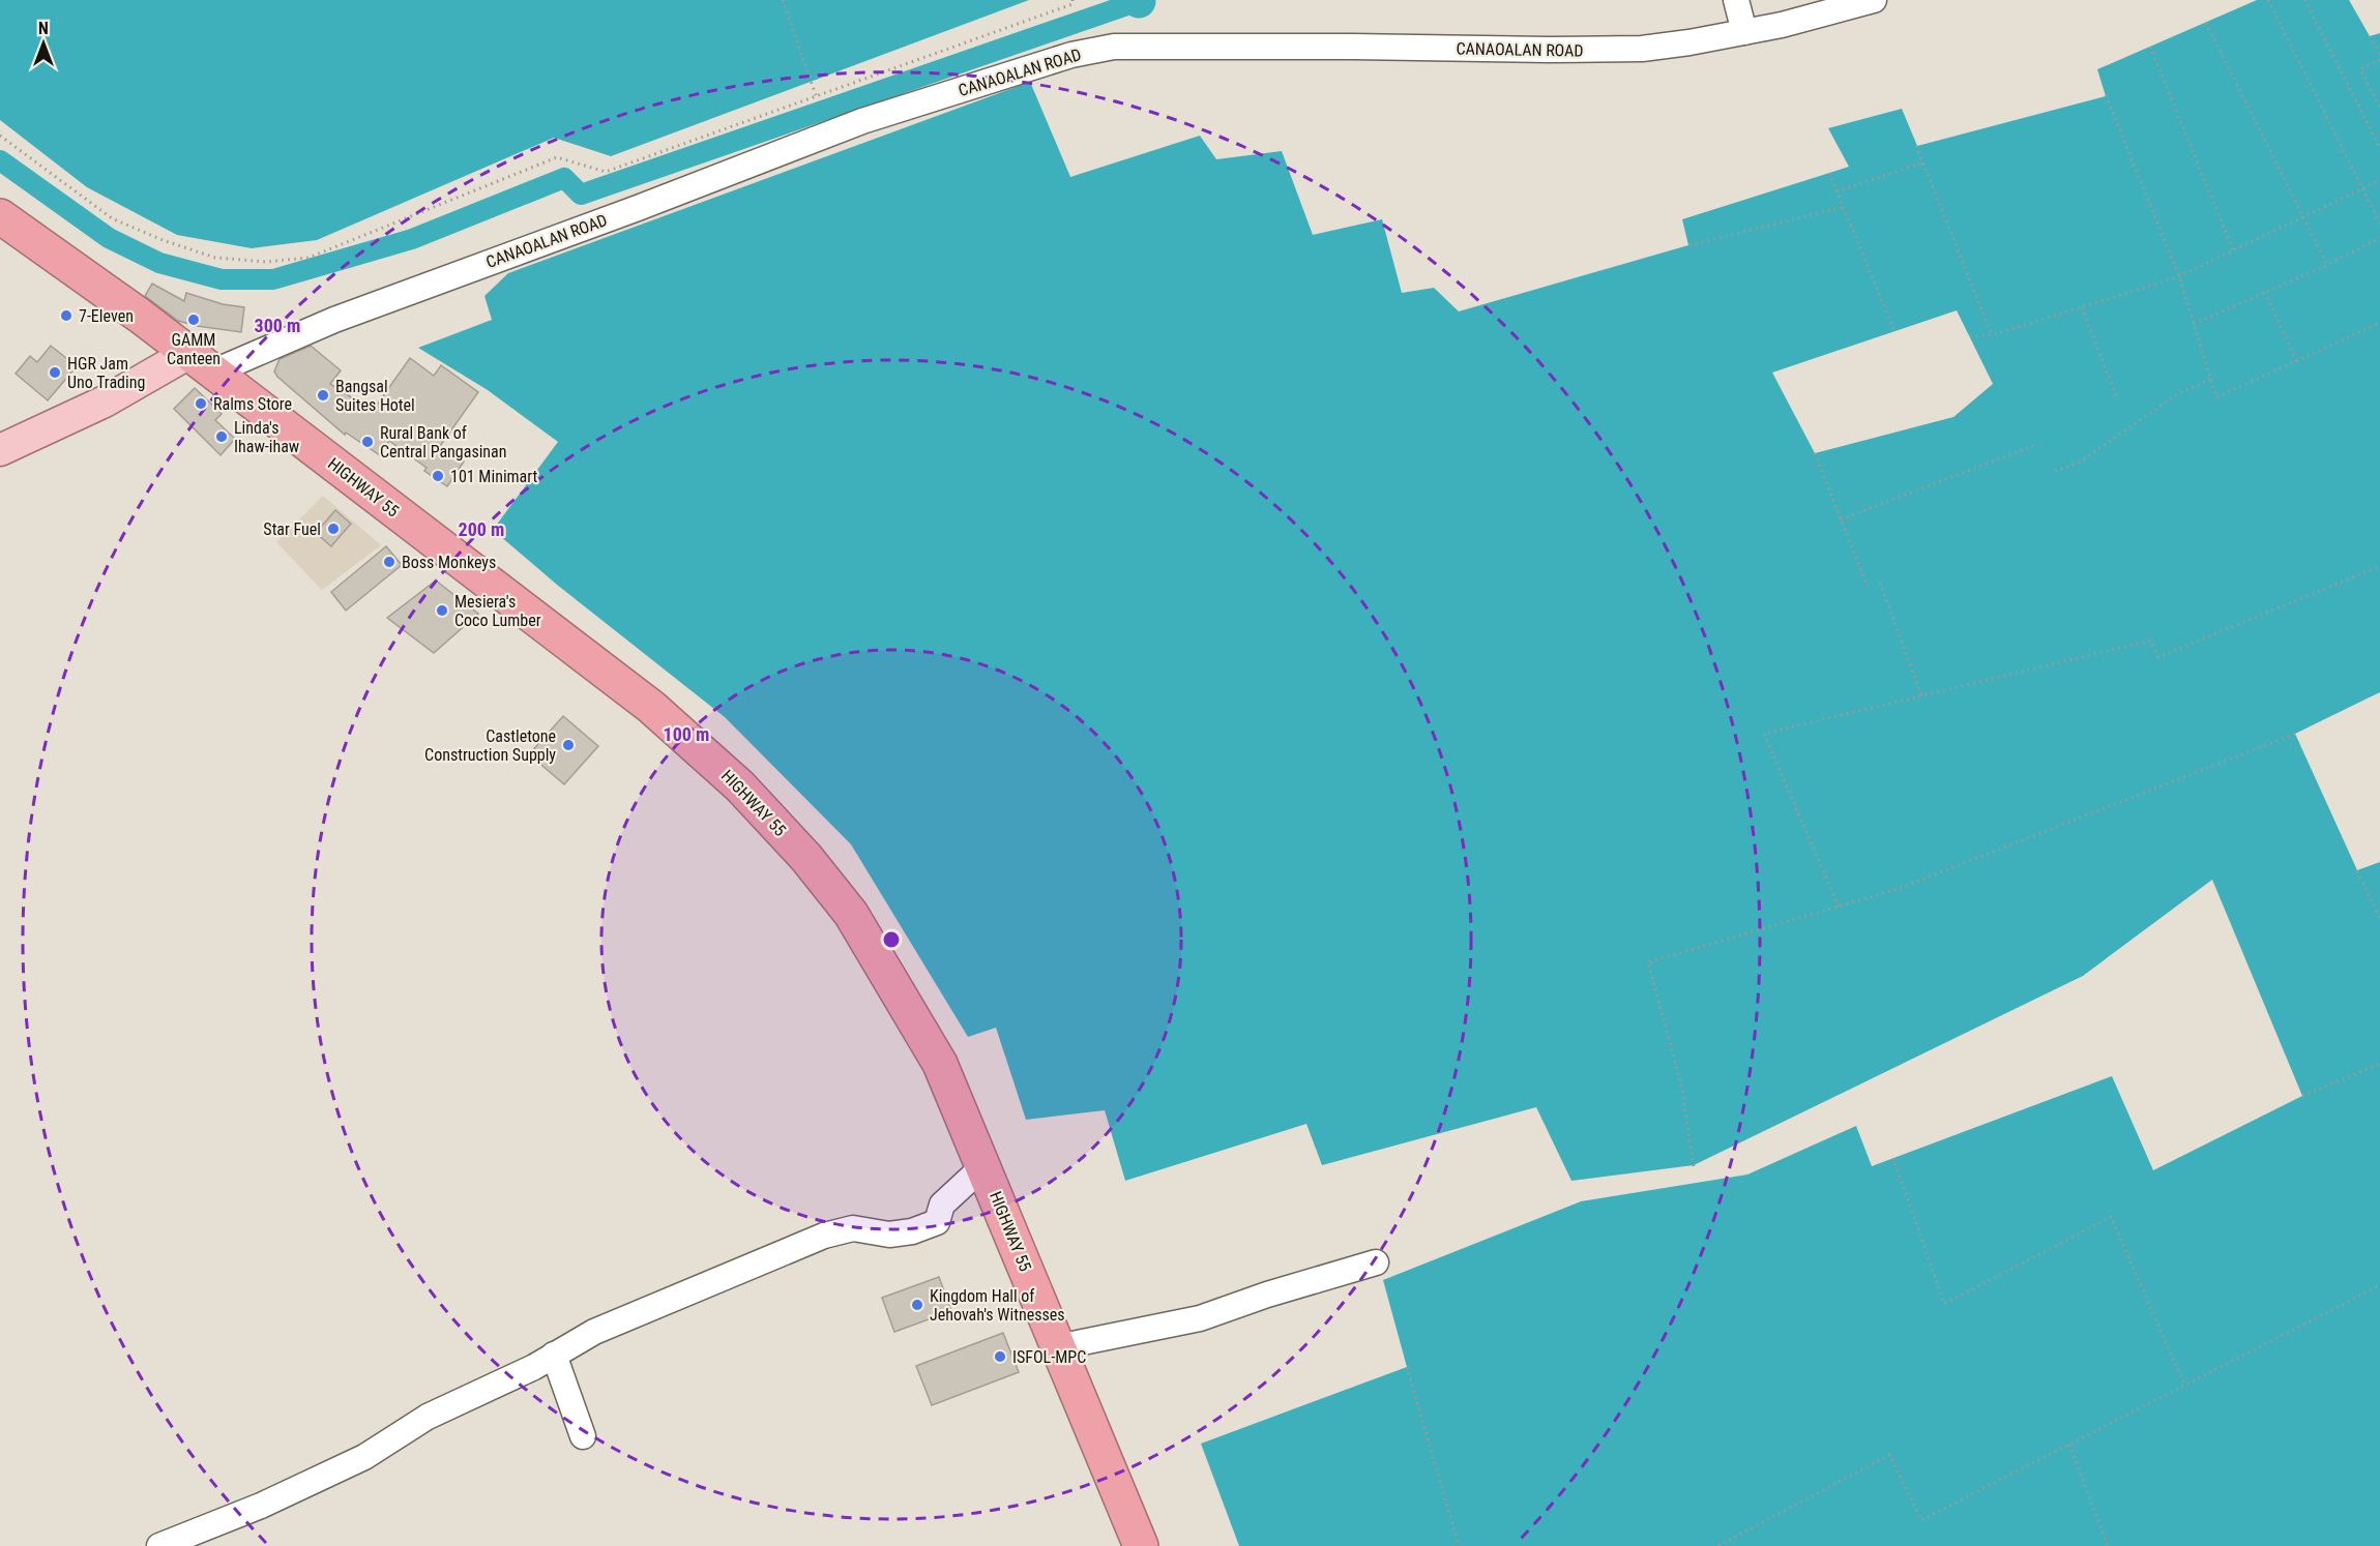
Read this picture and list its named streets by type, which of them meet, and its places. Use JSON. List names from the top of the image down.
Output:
{
  "streets": {
    "highway": ["HIGHWAY 55"],
    "street": ["CANAOALAN ROAD"]
  },
  "crossings": [
    ["CANAOALAN ROAD", "HIGHWAY 55"]
  ],
  "places": [
    "7-Eleven",
    "GAMM Canteen",
    "HGR Jam Uno Trading",
    "Bangsal Suites Hotel",
    "Ralms Store",
    "Linda's Ihaw-ihaw",
    "Rural Bank of Central Pangasinan",
    "101 Minimart",
    "Star Fuel",
    "Boss Monkeys",
    "Mesiera's Coco Lumber",
    "Castletone Construction Supply",
    "Kingdom Hall of Jehovah's Witnesses",
    "ISFOL-MPC"
  ],
  "north": "top",
  "rings": ["300 m", "200 m", "100 m"]
}
